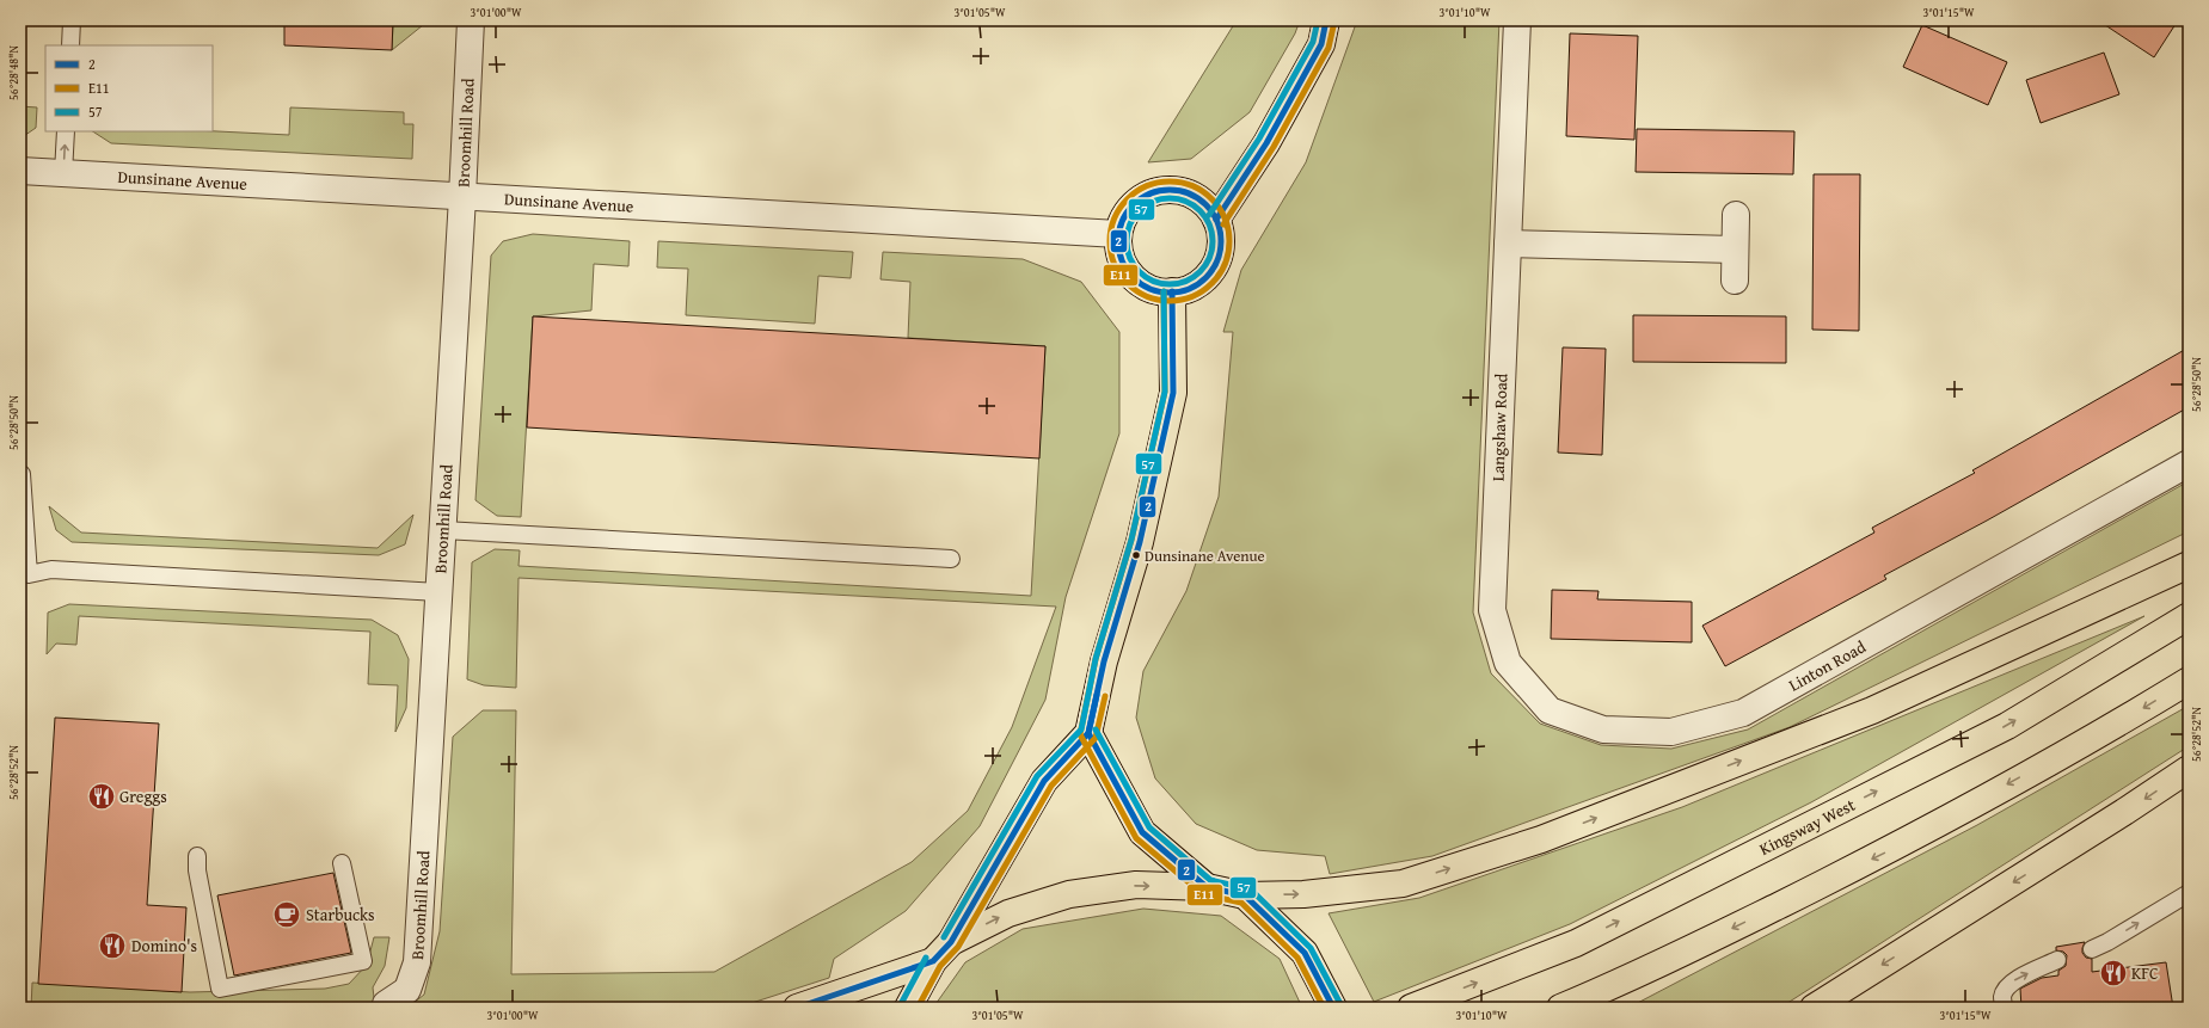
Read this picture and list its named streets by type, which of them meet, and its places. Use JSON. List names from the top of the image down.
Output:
{
  "streets": {
    "main road": ["Kingsway West"],
    "street": [
      "Broomhill Road",
      "Dunsinane Avenue",
      "Langshaw Road",
      "Linton Road"
    ]
  },
  "crossings": [
    ["Broomhill Road", "Dunsinane Avenue"],
    ["Langshaw Road", "Linton Road"]
  ],
  "places": {
    "other": ["Dunsinane Avenue"],
    "restaurant": ["Greggs", "Domino's", "KFC"],
    "cafe": ["Starbucks"]
  },
  "lines": ["transit line 2", "transit line 57", "transit line E11"],
  "legend": ["2", "E11", "57"],
  "coordinates": [
    "3°01'00\"W",
    "3°01'05\"W",
    "3°01'10\"W",
    "3°01'15\"W",
    "56°28'48\"N",
    "56°28'50\"N",
    "56°28'52\"N"
  ]
}
